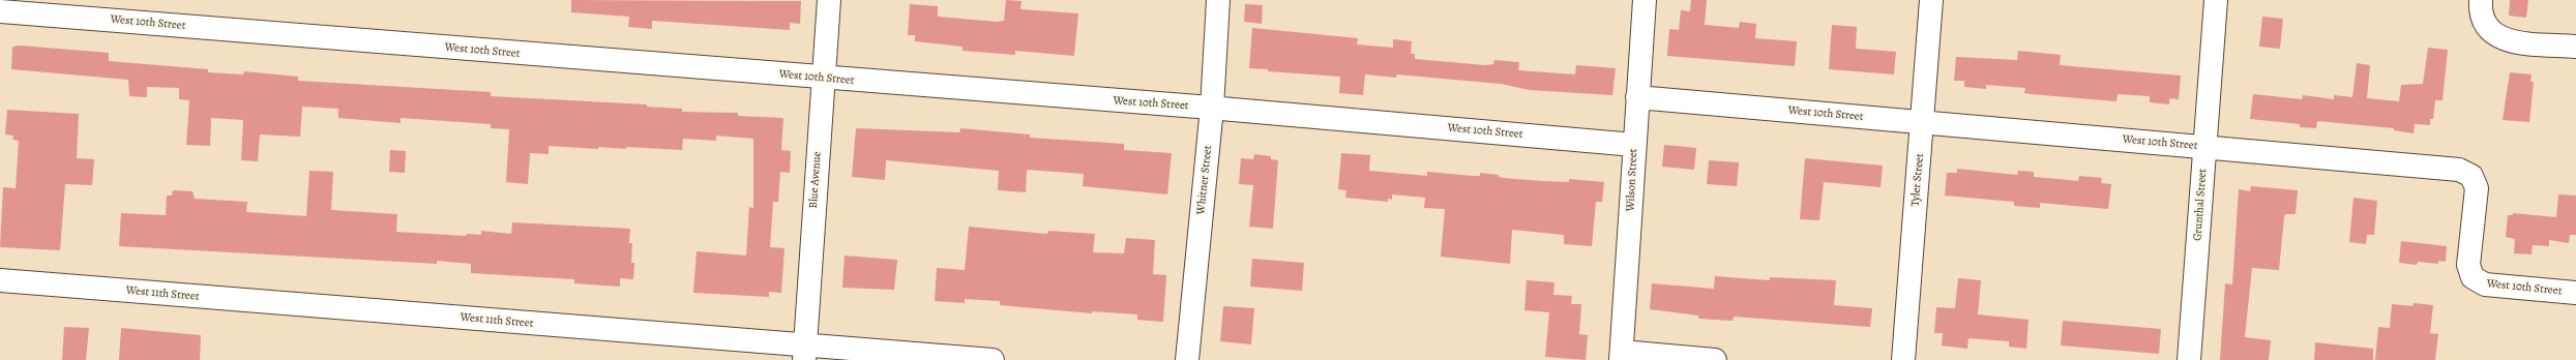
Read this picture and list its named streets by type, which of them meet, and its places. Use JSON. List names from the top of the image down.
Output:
{
  "streets": {
    "street": [
      "West 10th Street",
      "Blue Avenue",
      "Whitner Street",
      "Wilson Street",
      "Tyler Street",
      "Grunthal Street",
      "West 11th Street"
    ]
  },
  "crossings": [
    ["West 10th Street", "Blue Avenue"],
    ["West 10th Street", "Whitner Street"],
    ["West 10th Street", "Wilson Street"],
    ["West 10th Street", "Tyler Street"],
    ["West 10th Street", "Grunthal Street"],
    ["Blue Avenue", "West 11th Street"]
  ]
}
